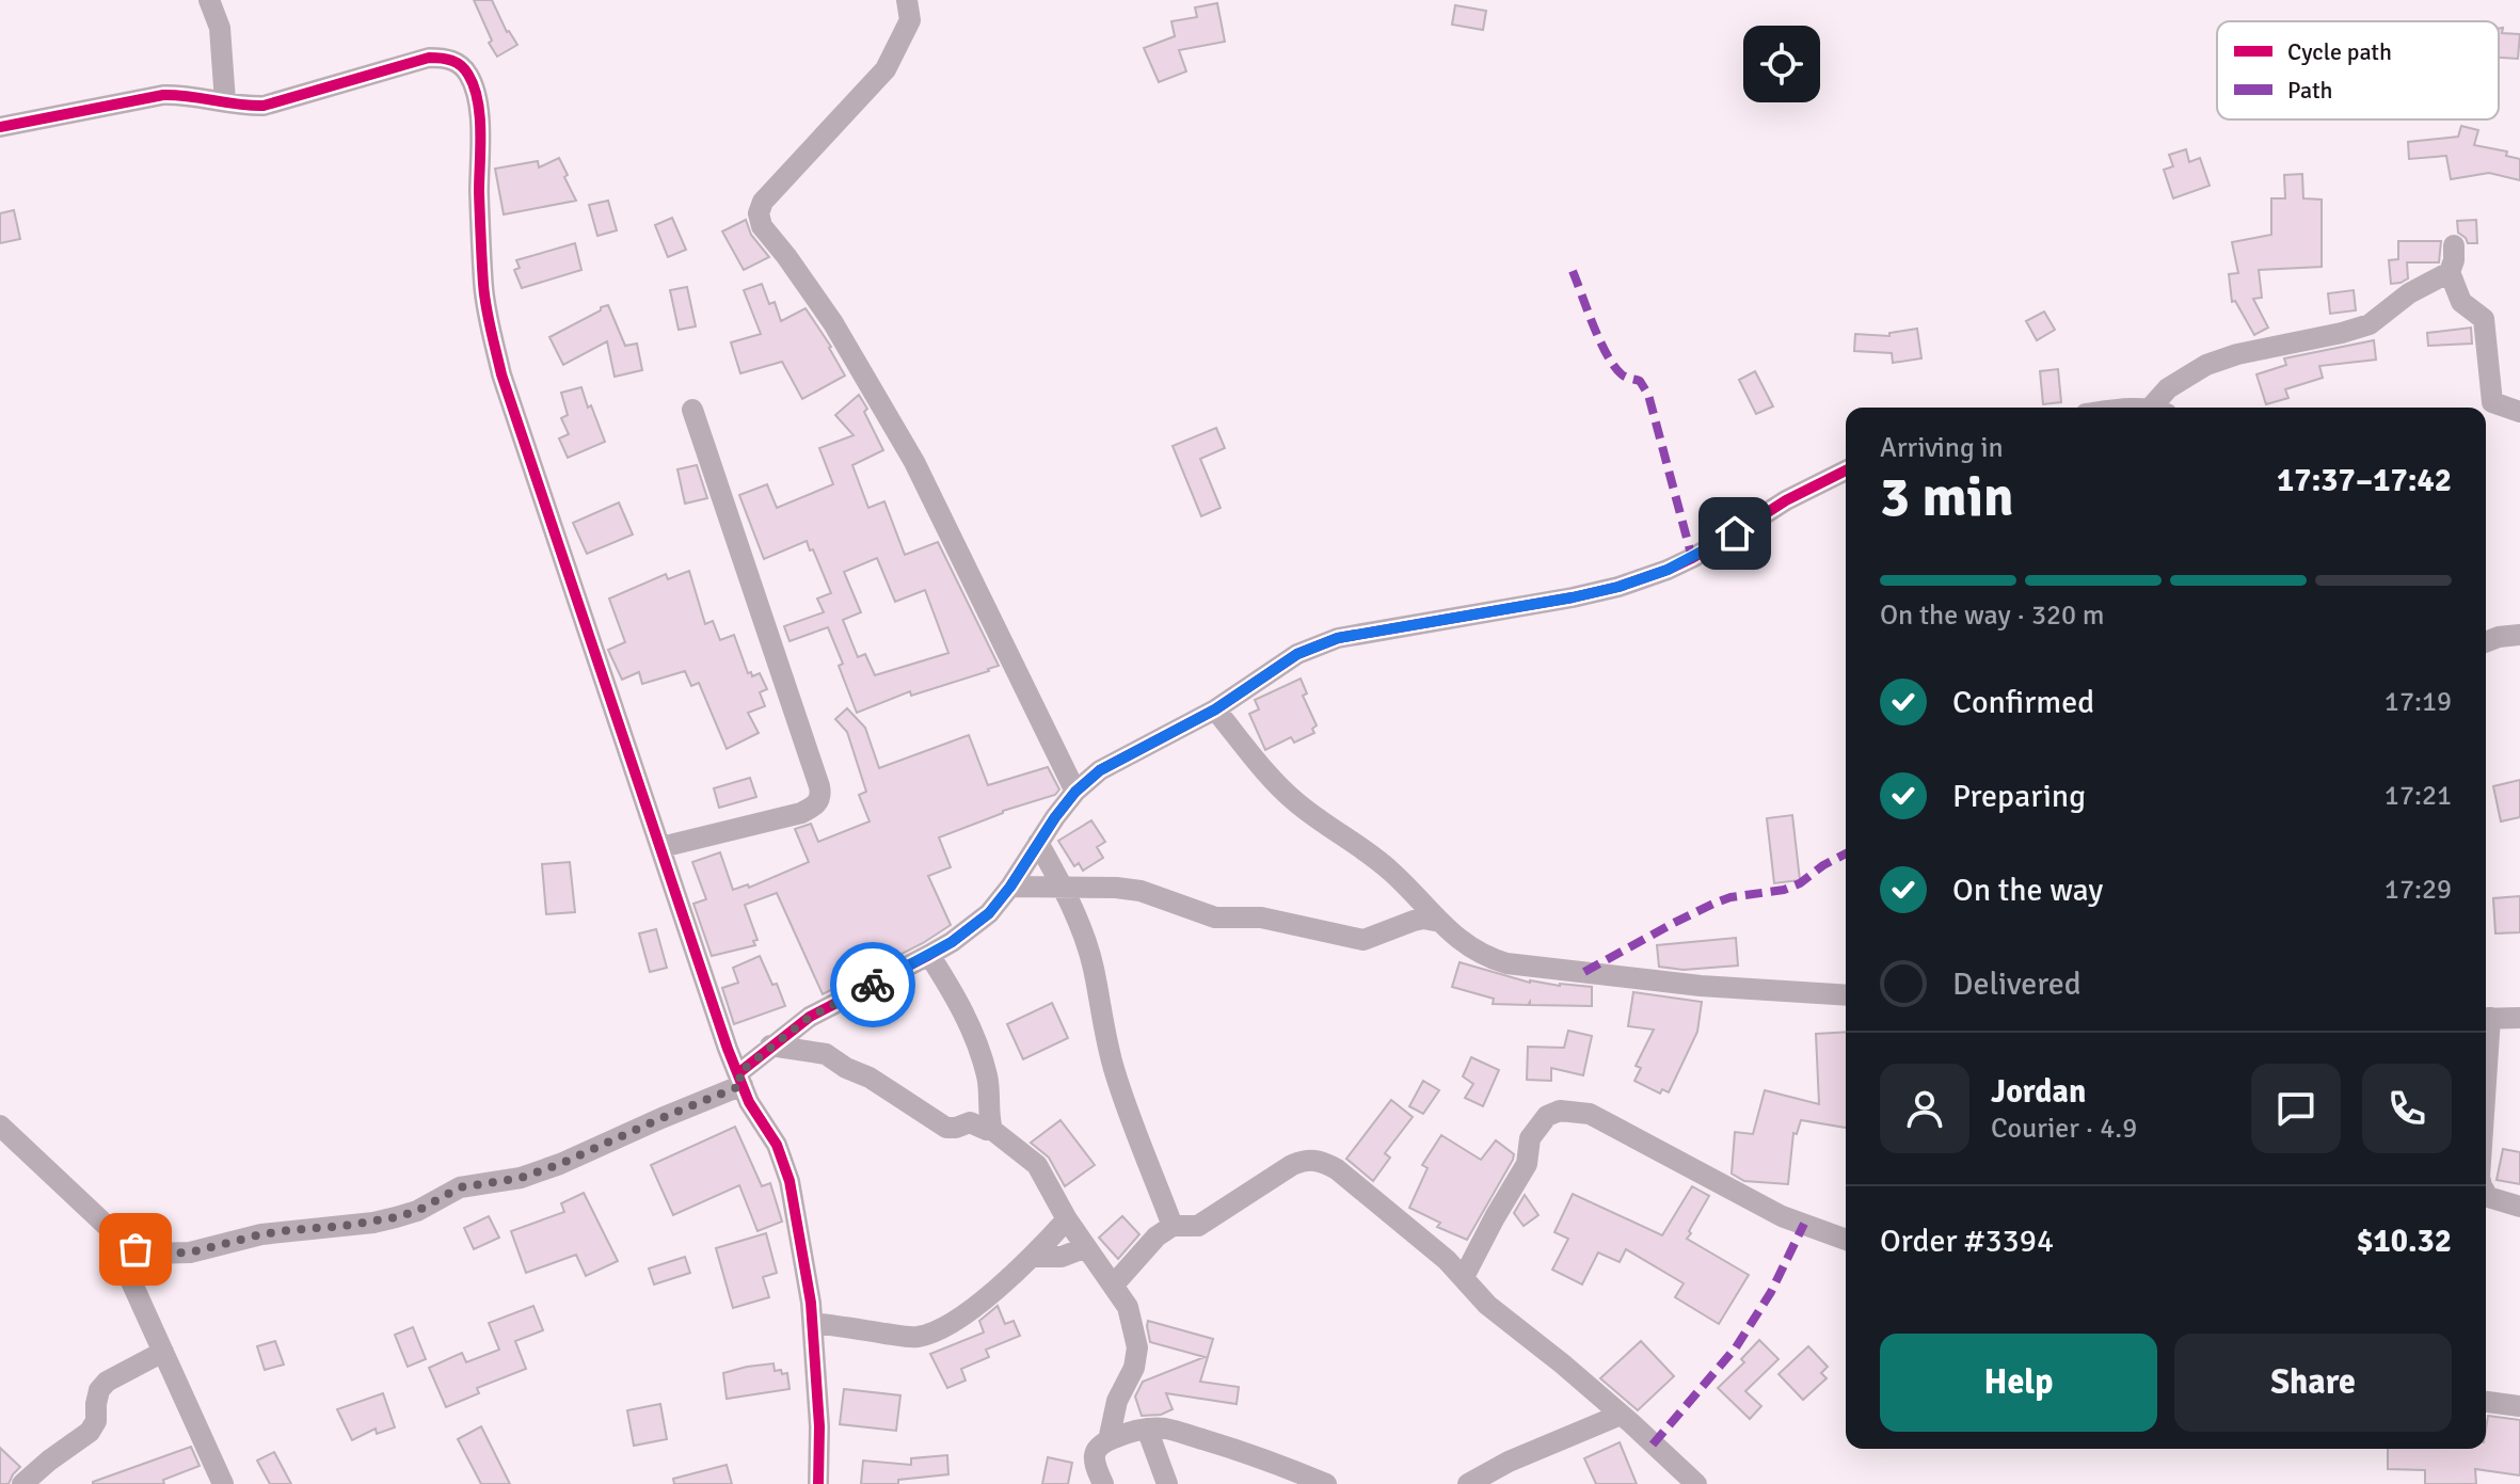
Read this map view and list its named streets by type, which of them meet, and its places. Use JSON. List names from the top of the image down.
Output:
{
  "legend": ["Cycle path", "Path"],
  "page": {
    "heading": ["3 min", "Arriving in", "17:37–17:42"],
    "panel": [
      "Jordan",
      "Courier · 4.9",
      "Order #3394",
      "$10.32"
    ],
    "bar": "On the way · 320 m",
    "list": [
      ["Confirmed", "17:19"],
      ["Preparing", "17:21"],
      ["On the way", "17:29"],
      "Delivered"
    ],
    "buttons": ["Help", "Share"]
  }
}
